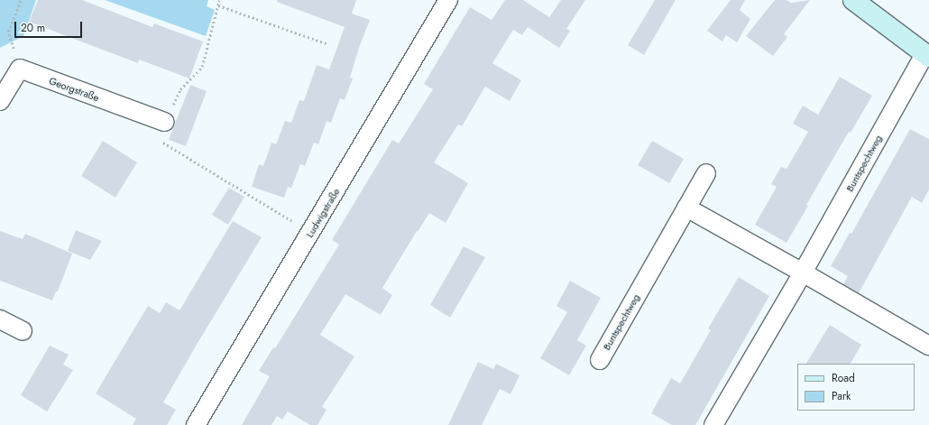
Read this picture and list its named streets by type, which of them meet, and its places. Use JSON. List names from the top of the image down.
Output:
{
  "streets": {
    "street": ["Georgstraße", "Buntspechtweg", "Ludwigstraße"]
  },
  "legend": ["Road", "Park"],
  "scale_bar": "20 m"
}
